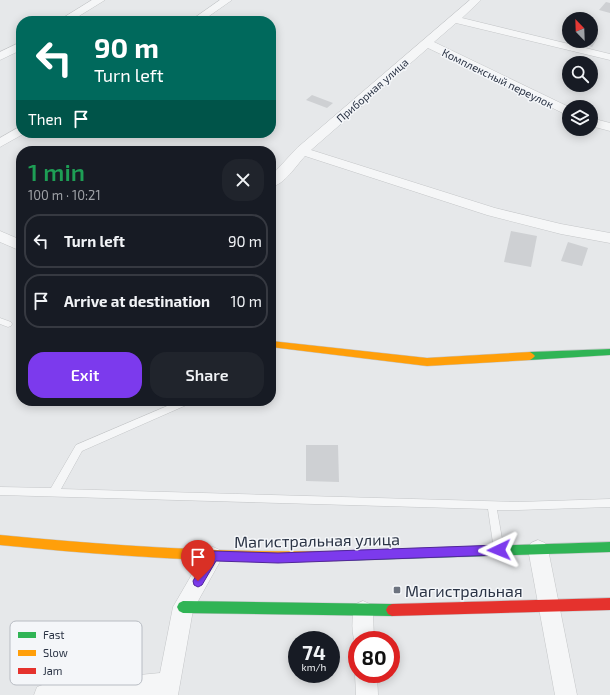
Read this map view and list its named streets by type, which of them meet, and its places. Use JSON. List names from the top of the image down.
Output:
{
  "streets": {
    "main road": ["Магистральная улица"],
    "street": ["Комплексный переулок", "Приборная улица"]
  },
  "crossings": [
    ["Комплексный переулок", "Приборная улица"]
  ],
  "places": {
    "transit": ["Магистральная"]
  },
  "legend": ["Fast", "Slow", "Jam"],
  "north": "top left",
  "page": {
    "turn": ["90 m", "Turn left"],
    "then": "Then",
    "heading": ["1 min", "100 m · 10:21"],
    "list": [
      {
        "name": "Turn left",
        "value": "90 m"
      },
      {
        "name": "Arrive at destination",
        "value": "10 m"
      }
    ],
    "buttons": ["Exit", "Share"],
    "speed": "74 km/h",
    "limit": "80"
  }
}
